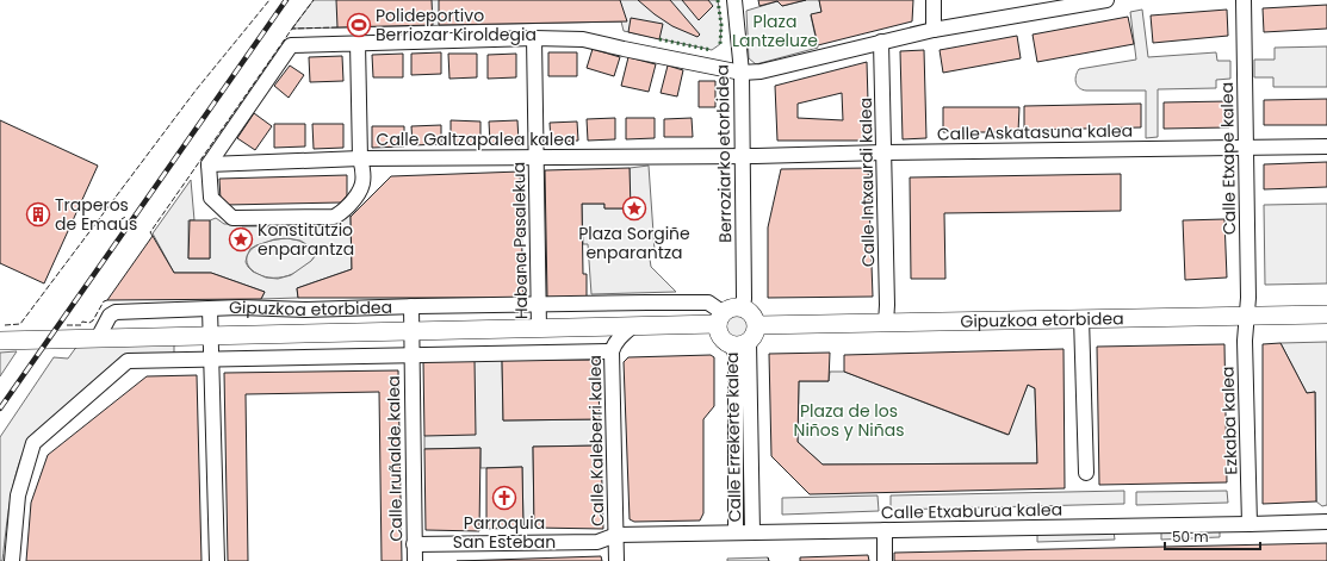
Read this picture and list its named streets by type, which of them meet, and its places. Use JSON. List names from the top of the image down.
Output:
{
  "streets": {
    "main road": ["Gipuzkoa etorbidea"],
    "street": [
      "Calle Askatasuna kalea",
      "Calle Galtzapalea kalea",
      "Berroziarko etorbidea",
      "Calle Etxape kalea",
      "Calle Intxaurdi kalea",
      "Habana Pasalekua",
      "Ezkaba kalea",
      "Calle Errekerte kalea",
      "Calle Kaleberri kalea",
      "Calle Iruñalde kalea",
      "Calle Etxaburua kalea"
    ]
  },
  "crossings": [
    ["Calle Askatasuna kalea", "Calle Galtzapalea kalea"],
    ["Calle Askatasuna kalea", "Berroziarko etorbidea"],
    ["Calle Askatasuna kalea", "Calle Etxape kalea"],
    ["Calle Askatasuna kalea", "Calle Intxaurdi kalea"],
    ["Calle Galtzapalea kalea", "Berroziarko etorbidea"],
    ["Calle Galtzapalea kalea", "Habana Pasalekua"],
    ["Berroziarko etorbidea", "Gipuzkoa etorbidea"],
    ["Berroziarko etorbidea", "Calle Errekerte kalea"],
    ["Calle Etxape kalea", "Gipuzkoa etorbidea"],
    ["Calle Etxape kalea", "Ezkaba kalea"],
    ["Calle Intxaurdi kalea", "Gipuzkoa etorbidea"],
    ["Habana Pasalekua", "Gipuzkoa etorbidea"],
    ["Gipuzkoa etorbidea", "Ezkaba kalea"],
    ["Gipuzkoa etorbidea", "Calle Errekerte kalea"],
    ["Gipuzkoa etorbidea", "Calle Kaleberri kalea"],
    ["Gipuzkoa etorbidea", "Calle Iruñalde kalea"],
    ["Ezkaba kalea", "Calle Etxaburua kalea"],
    ["Calle Errekerte kalea", "Calle Etxaburua kalea"],
    ["Calle Kaleberri kalea", "Calle Etxaburua kalea"],
    ["Calle Iruñalde kalea", "Calle Etxaburua kalea"]
  ],
  "parks": ["Plaza Lantzeluze", "Plaza de los Niños y Niñas"],
  "places": {
    "sports": ["Polideportivo Berriozar Kiroldegia"],
    "place": ["Plaza Sorgiñe enparantza", "Konstitutzio enparantza"],
    "building": ["Traperos de Emaús"],
    "church": ["Parroquia San Esteban"]
  },
  "scale_bar": "50 m"
}
